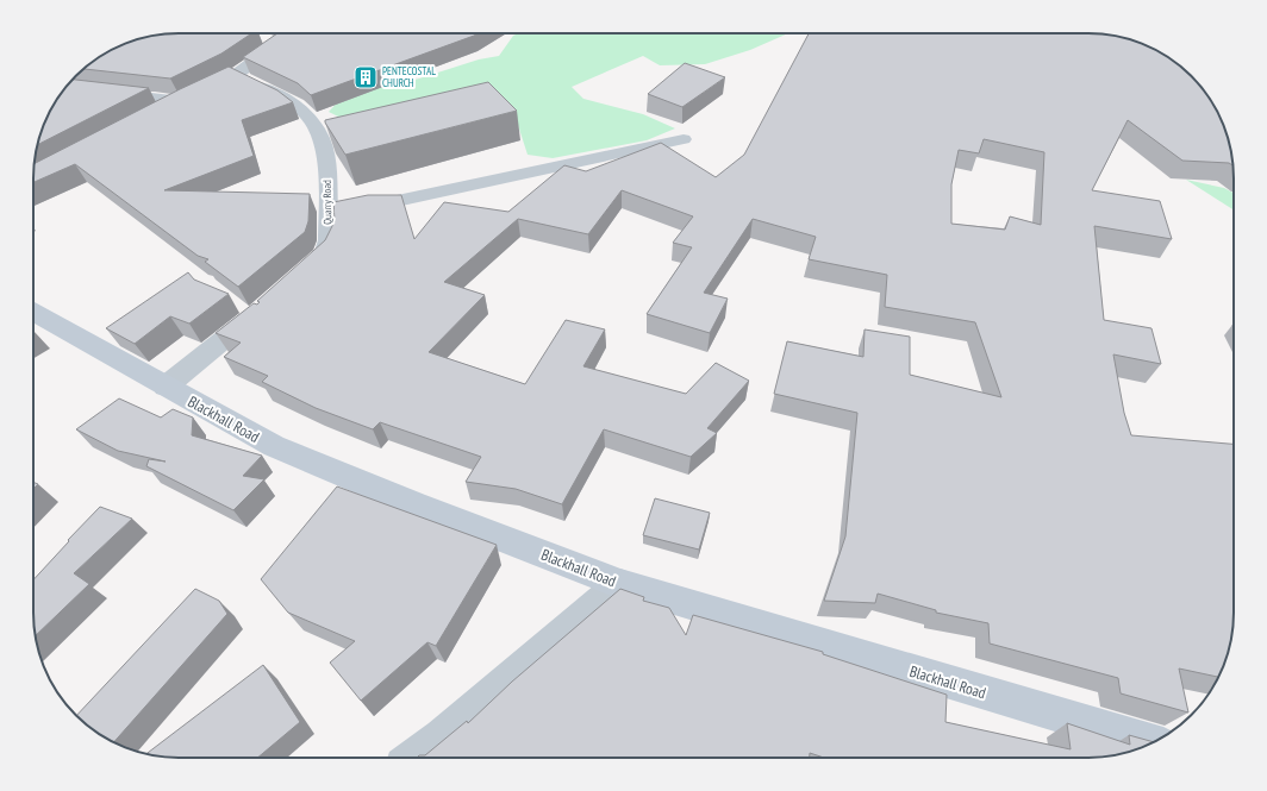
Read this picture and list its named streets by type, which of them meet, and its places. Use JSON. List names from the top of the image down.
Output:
{
  "streets": {
    "street": ["Quarry Road", "Blackhall Road"]
  },
  "places": {
    "building": ["PENTECOSTAL CHURCH"]
  }
}
